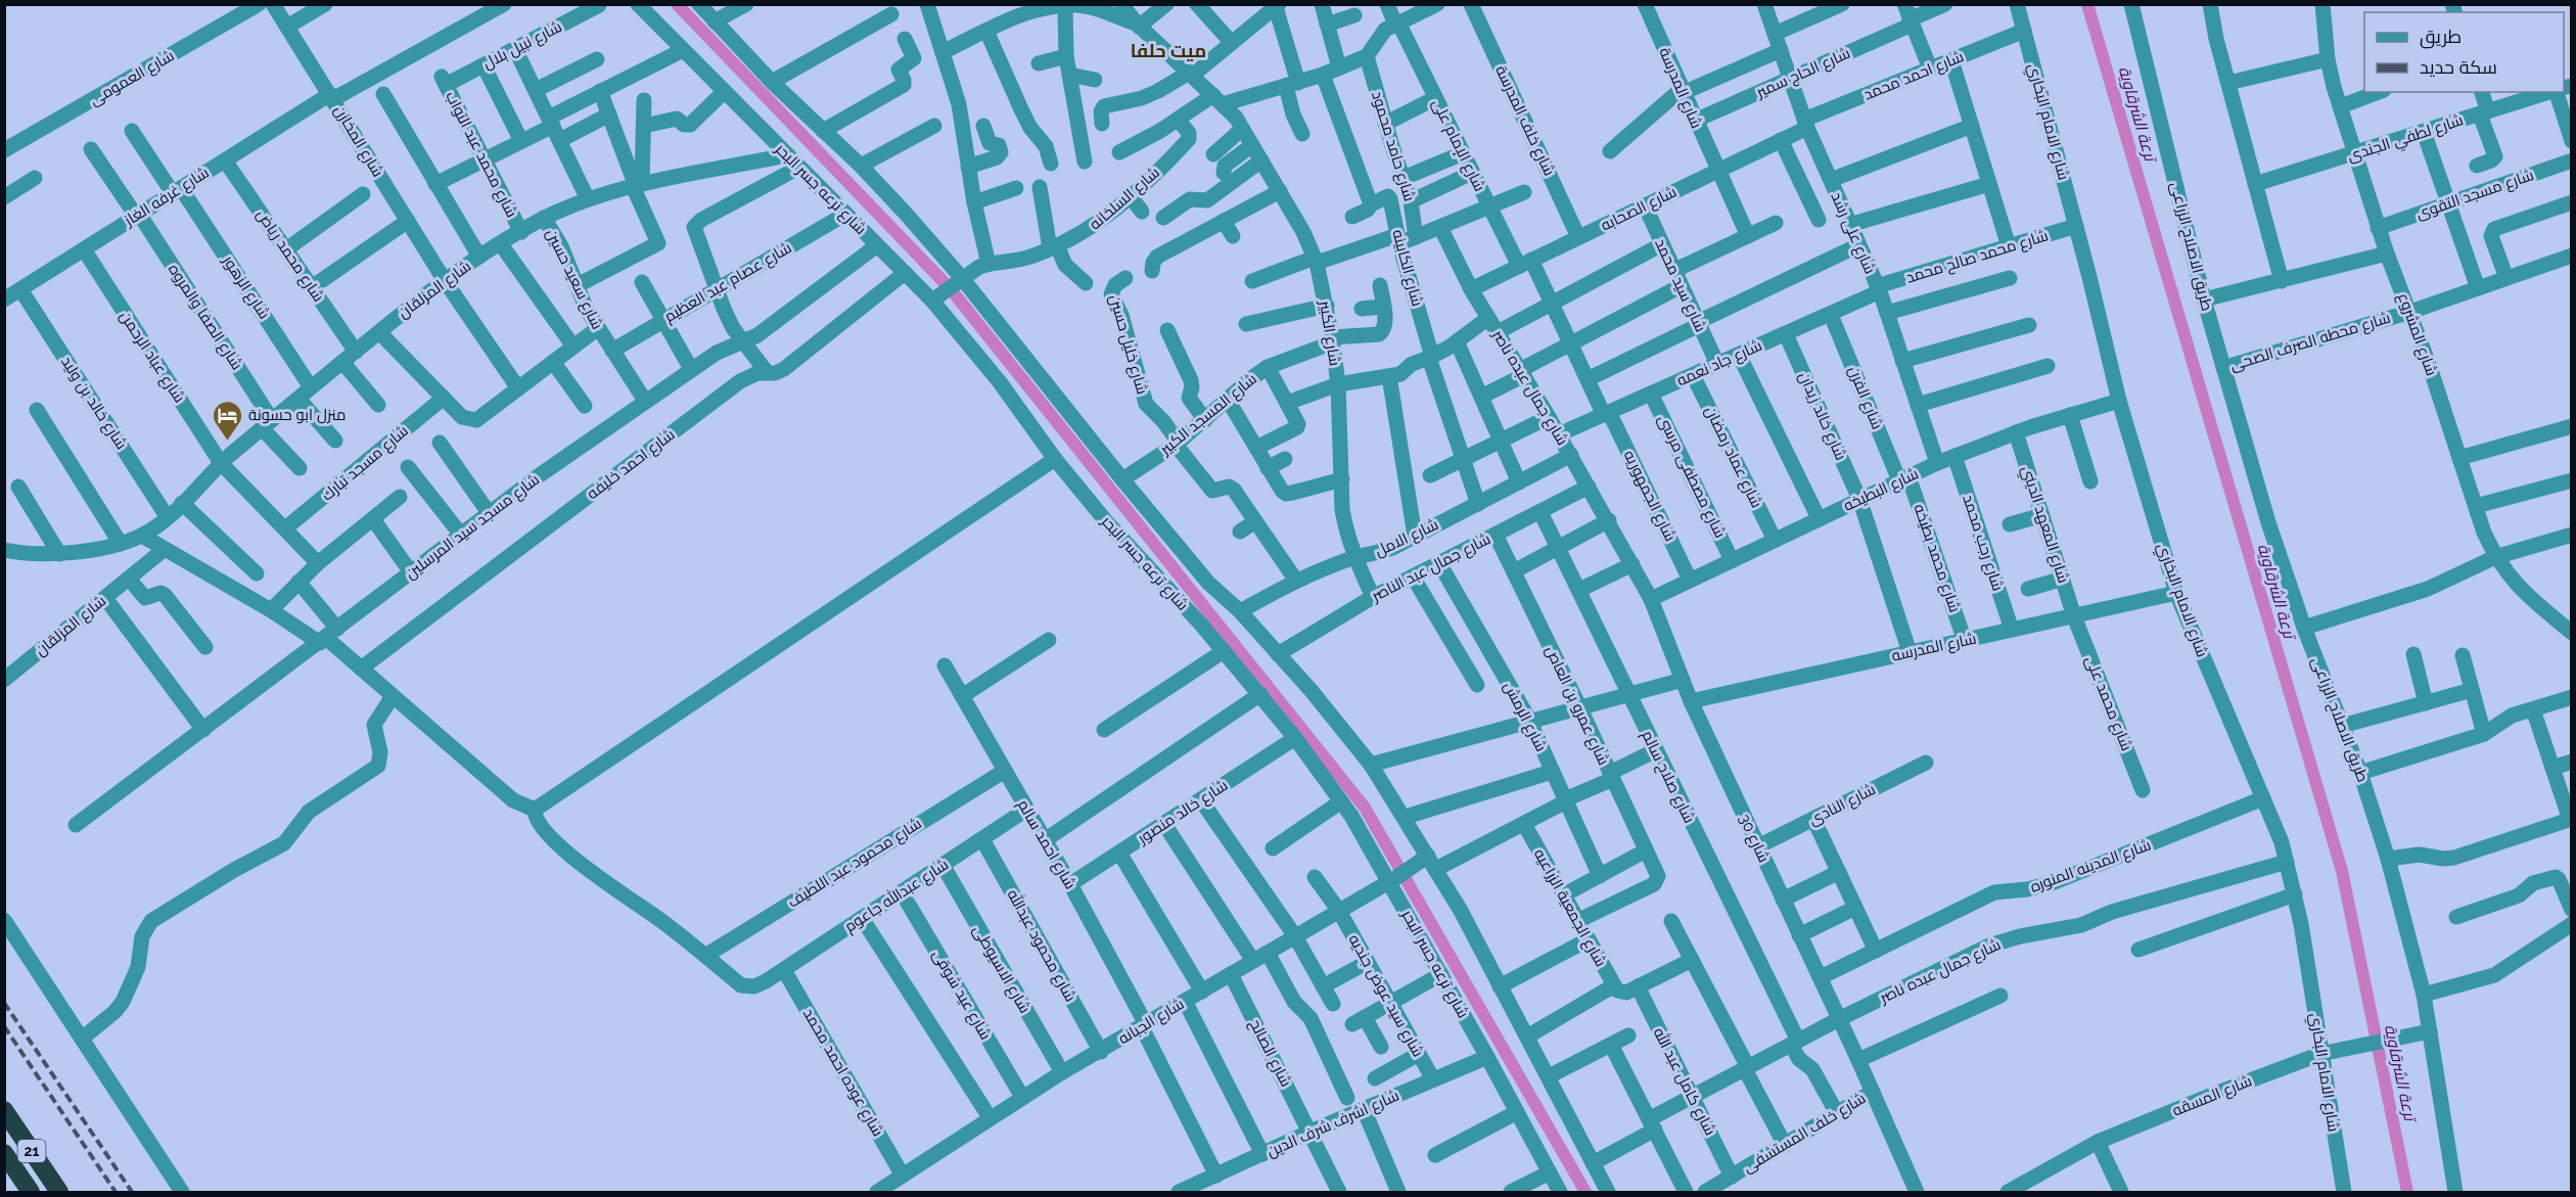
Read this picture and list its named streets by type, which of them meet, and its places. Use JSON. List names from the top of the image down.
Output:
{
  "streets": {
    "highway": ["21"],
    "street": [
      "شارع نبيل بلال",
      "شارع الحاج سمير",
      "شارع احمد محمد",
      "شارع العمومى",
      "شارع المدرسة",
      "شارع خلف المدرسة",
      "شارع الامام البخاري",
      "شارع لطفي الجندى",
      "شارع المخازن",
      "شارع الإمام على",
      "شارع حامد محمود",
      "شارع محمد عبد التواب",
      "شارع ترعه جسر البحر",
      "شارع مسجد التقوى",
      "شارع غرفه الغاز",
      "شارع السلخانه",
      "شارع الصحابه",
      "شارع على رشد",
      "طريق الاصلاح الزراعى",
      "شارع محمد رياض",
      "شارع محمد صالح محمد",
      "شارع الكابينه",
      "شارع سعيد حسين",
      "شارع عصام عبد العظيم",
      "شارع سيد محمد",
      "شارع الزهور",
      "شارع المزلقان",
      "شارع الصفا والمروه",
      "شارع الكبير",
      "شارع المشروع",
      "شارع محطه الصرف الصحى",
      "شارع خليل حسين",
      "شارع عباد الرحمن",
      "شارع جاد نعمه",
      "شارع جمال عبده ناصر",
      "شارع الفرن",
      "شارع خالد بن وليد",
      "شارع المسجد الكبير",
      "شارع خالد زيدان",
      "شارع عماد رمضان",
      "شارع مسجد تبارك",
      "شارع احمد خليفه",
      "شارع مصطفى مرسى",
      "شارع البطيخه",
      "شارع الجمهوريه",
      "شارع المعهد الديني",
      "شارع مسجد سيد المرسلين",
      "شارع الامل",
      "شارع رجب محمد",
      "شارع محمد بطيخه",
      "شارع جمال عبد الناصر",
      "شارع المدرسه",
      "شارع محمد على",
      "شارع عمرو بن العاص",
      "شارع الرمش",
      "شارع صلاح سالم",
      "شارع النادى",
      "شارع خالد منصور",
      "شارع 30",
      "شارع احمد سالم",
      "شارع محمود عبد اللطيف",
      "شارع المدينه المنوره",
      "شارع عبدالله جاعوم",
      "شارع الجمعية الزراعيه",
      "شارع محمود عبدالله",
      "شارع الاسيوطى",
      "شارع عيد شوقى",
      "شارع سيد عوض جنديه",
      "شارع الجبانه",
      "شارع الصالح",
      "شارع عوده احمد محمد",
      "شارع كامل عبد الله",
      "شارع المسقه",
      "شارع اشرف شرف الدين",
      "شارع خلف المستشفى"
    ]
  },
  "crossings": [
    ["شارع نبيل بلال", "شارع محمد عبد التواب"],
    ["شارع الحاج سمير", "شارع المدرسة"],
    ["شارع الحاج سمير", "شارع على رشد"],
    ["شارع احمد محمد", "شارع الامام البخاري"],
    ["شارع احمد محمد", "شارع الصحابه"],
    ["شارع احمد محمد", "شارع على رشد"],
    ["شارع المدرسة", "شارع الصحابه"],
    ["شارع خلف المدرسة", "شارع الصحابه"],
    ["شارع الامام البخاري", "شارع محمد صالح محمد"],
    ["شارع الامام البخاري", "شارع جمال عبده ناصر"],
    ["شارع الامام البخاري", "شارع البطيخه"],
    ["شارع الامام البخاري", "شارع المدرسه"],
    ["شارع الامام البخاري", "شارع المدينه المنوره"],
    ["شارع الامام البخاري", "شارع المسقه"],
    ["شارع لطفي الجندى", "شارع المشروع"],
    ["شارع المخازن", "شارع غرفه الغاز"],
    ["شارع المخازن", "شارع المزلقان"],
    ["شارع الإمام على", "شارع الصحابه"],
    ["شارع محمد عبد التواب", "شارع المزلقان"],
    ["شارع ترعه جسر البحر", "شارع السلخانه"],
    ["شارع ترعه جسر البحر", "شارع عصام عبد العظيم"],
    ["شارع ترعه جسر البحر", "شارع المزلقان"],
    ["شارع ترعه جسر البحر", "شارع احمد خليفه"],
    ["شارع ترعه جسر البحر", "شارع مسجد سيد المرسلين"],
    ["شارع ترعه جسر البحر", "شارع خالد منصور"],
    ["شارع ترعه جسر البحر", "شارع الجبانه"],
    ["شارع ترعه جسر البحر", "شارع اشرف شرف الدين"],
    ["شارع مسجد التقوى", "شارع المشروع"],
    ["شارع غرفه الغاز", "شارع محمد رياض"],
    ["شارع غرفه الغاز", "شارع الزهور"],
    ["شارع غرفه الغاز", "شارع الصفا والمروه"],
    ["شارع غرفه الغاز", "شارع عباد الرحمن"],
    ["شارع غرفه الغاز", "شارع خالد بن وليد"],
    ["شارع الصحابه", "شارع على رشد"],
    ["شارع الصحابه", "شارع سيد محمد"],
    ["شارع الصحابه", "شارع جمال عبده ناصر"],
    ["شارع على رشد", "شارع محمد صالح محمد"],
    ["شارع على رشد", "شارع جاد نعمه"],
    ["شارع على رشد", "شارع البطيخه"],
    ["طريق الاصلاح الزراعى", "شارع محطه الصرف الصحى"],
    ["طريق الاصلاح الزراعى", "شارع المسقه"],
    ["شارع محمد رياض", "شارع المزلقان"],
    ["شارع محمد صالح محمد", "شارع جاد نعمه"],
    ["شارع الكابينه", "شارع الامل"],
    ["شارع سعيد حسين", "شارع عصام عبد العظيم"],
    ["شارع سعيد حسين", "شارع المزلقان"],
    ["شارع سعيد حسين", "شارع مسجد سيد المرسلين"],
    ["شارع سيد محمد", "شارع جاد نعمه"],
    ["شارع الزهور", "شارع المزلقان"],
    ["شارع المزلقان", "شارع الصفا والمروه"],
    ["شارع المزلقان", "شارع عباد الرحمن"],
    ["شارع المزلقان", "شارع خالد بن وليد"],
    ["شارع الكبير", "شارع المسجد الكبير"],
    ["شارع الكبير", "شارع الامل"],
    ["شارع الكبير", "شارع جمال عبد الناصر"],
    ["شارع المشروع", "شارع محطه الصرف الصحى"],
    ["شارع خليل حسين", "شارع المسجد الكبير"],
    ["شارع عباد الرحمن", "شارع مسجد تبارك"],
    ["شارع جاد نعمه", "شارع جمال عبده ناصر"],
    ["شارع جاد نعمه", "شارع الفرن"],
    ["شارع جاد نعمه", "شارع خالد زيدان"],
    ["شارع جاد نعمه", "شارع عماد رمضان"],
    ["شارع جاد نعمه", "شارع مصطفى مرسى"],
    ["شارع جاد نعمه", "شارع الجمهوريه"],
    ["شارع جمال عبده ناصر", "شارع الامل"],
    ["شارع جمال عبده ناصر", "شارع جمال عبد الناصر"],
    ["شارع جمال عبده ناصر", "شارع صلاح سالم"],
    ["شارع جمال عبده ناصر", "شارع 30"],
    ["شارع جمال عبده ناصر", "شارع كامل عبد الله"],
    ["شارع الفرن", "شارع البطيخه"],
    ["شارع الفرن", "شارع محمد بطيخه"],
    ["شارع خالد زيدان", "شارع البطيخه"],
    ["شارع خالد زيدان", "شارع المدرسه"],
    ["شارع عماد رمضان", "شارع البطيخه"],
    ["شارع مصطفى مرسى", "شارع البطيخه"],
    ["شارع البطيخه", "شارع الجمهوريه"],
    ["شارع البطيخه", "شارع المعهد الديني"],
    ["شارع البطيخه", "شارع رجب محمد"],
    ["شارع البطيخه", "شارع محمد بطيخه"],
    ["شارع البطيخه", "شارع 30"],
    ["شارع المعهد الديني", "شارع المدرسه"],
    ["شارع المعهد الديني", "شارع محمد على"],
    ["شارع رجب محمد", "شارع المدرسه"],
    ["شارع محمد بطيخه", "شارع المدرسه"],
    ["شارع جمال عبد الناصر", "شارع عمرو بن العاص"],
    ["شارع جمال عبد الناصر", "شارع الرمش"],
    ["شارع جمال عبد الناصر", "شارع صلاح سالم"],
    ["شارع جمال عبد الناصر", "شارع 30"],
    ["شارع المدرسه", "شارع محمد على"],
    ["شارع المدرسه", "شارع 30"],
    ["شارع عمرو بن العاص", "شارع الجمعية الزراعيه"],
    ["شارع عمرو بن العاص", "شارع الجبانه"],
    ["شارع الرمش", "شارع الجبانه"],
    ["شارع صلاح سالم", "شارع الجبانه"],
    ["شارع صلاح سالم", "شارع خلف المستشفى"],
    ["شارع النادى", "شارع 30"],
    ["شارع خالد منصور", "شارع احمد سالم"],
    ["شارع 30", "شارع المدينه المنوره"],
    ["شارع 30", "شارع خلف المستشفى"],
    ["شارع احمد سالم", "شارع محمود عبد اللطيف"],
    ["شارع احمد سالم", "شارع عبدالله جاعوم"],
    ["شارع احمد سالم", "شارع الجبانه"],
    ["شارع احمد سالم", "شارع اشرف شرف الدين"],
    ["شارع محمود عبد اللطيف", "شارع عبدالله جاعوم"],
    ["شارع عبدالله جاعوم", "شارع محمود عبدالله"],
    ["شارع عبدالله جاعوم", "شارع الاسيوطى"],
    ["شارع عبدالله جاعوم", "شارع عيد شوقى"],
    ["شارع عبدالله جاعوم", "شارع عوده احمد محمد"],
    ["شارع الجمعية الزراعيه", "شارع الجبانه"],
    ["شارع محمود عبدالله", "شارع الجبانه"],
    ["شارع الاسيوطى", "شارع الجبانه"],
    ["شارع عيد شوقى", "شارع الجبانه"],
    ["شارع سيد عوض جنديه", "شارع الجبانه"],
    ["شارع سيد عوض جنديه", "شارع اشرف شرف الدين"],
    ["شارع الجبانه", "شارع الصالح"],
    ["شارع الجبانه", "شارع عوده احمد محمد"],
    ["شارع الصالح", "شارع اشرف شرف الدين"],
    ["شارع كامل عبد الله", "شارع خلف المستشفى"]
  ],
  "districts": ["ميت حلفا"],
  "water": ["ترعة الشرقاوية"],
  "places": {
    "hotel": ["منزل ابو حسونة"]
  },
  "legend": ["طريق", "سكة حديد"]
}
